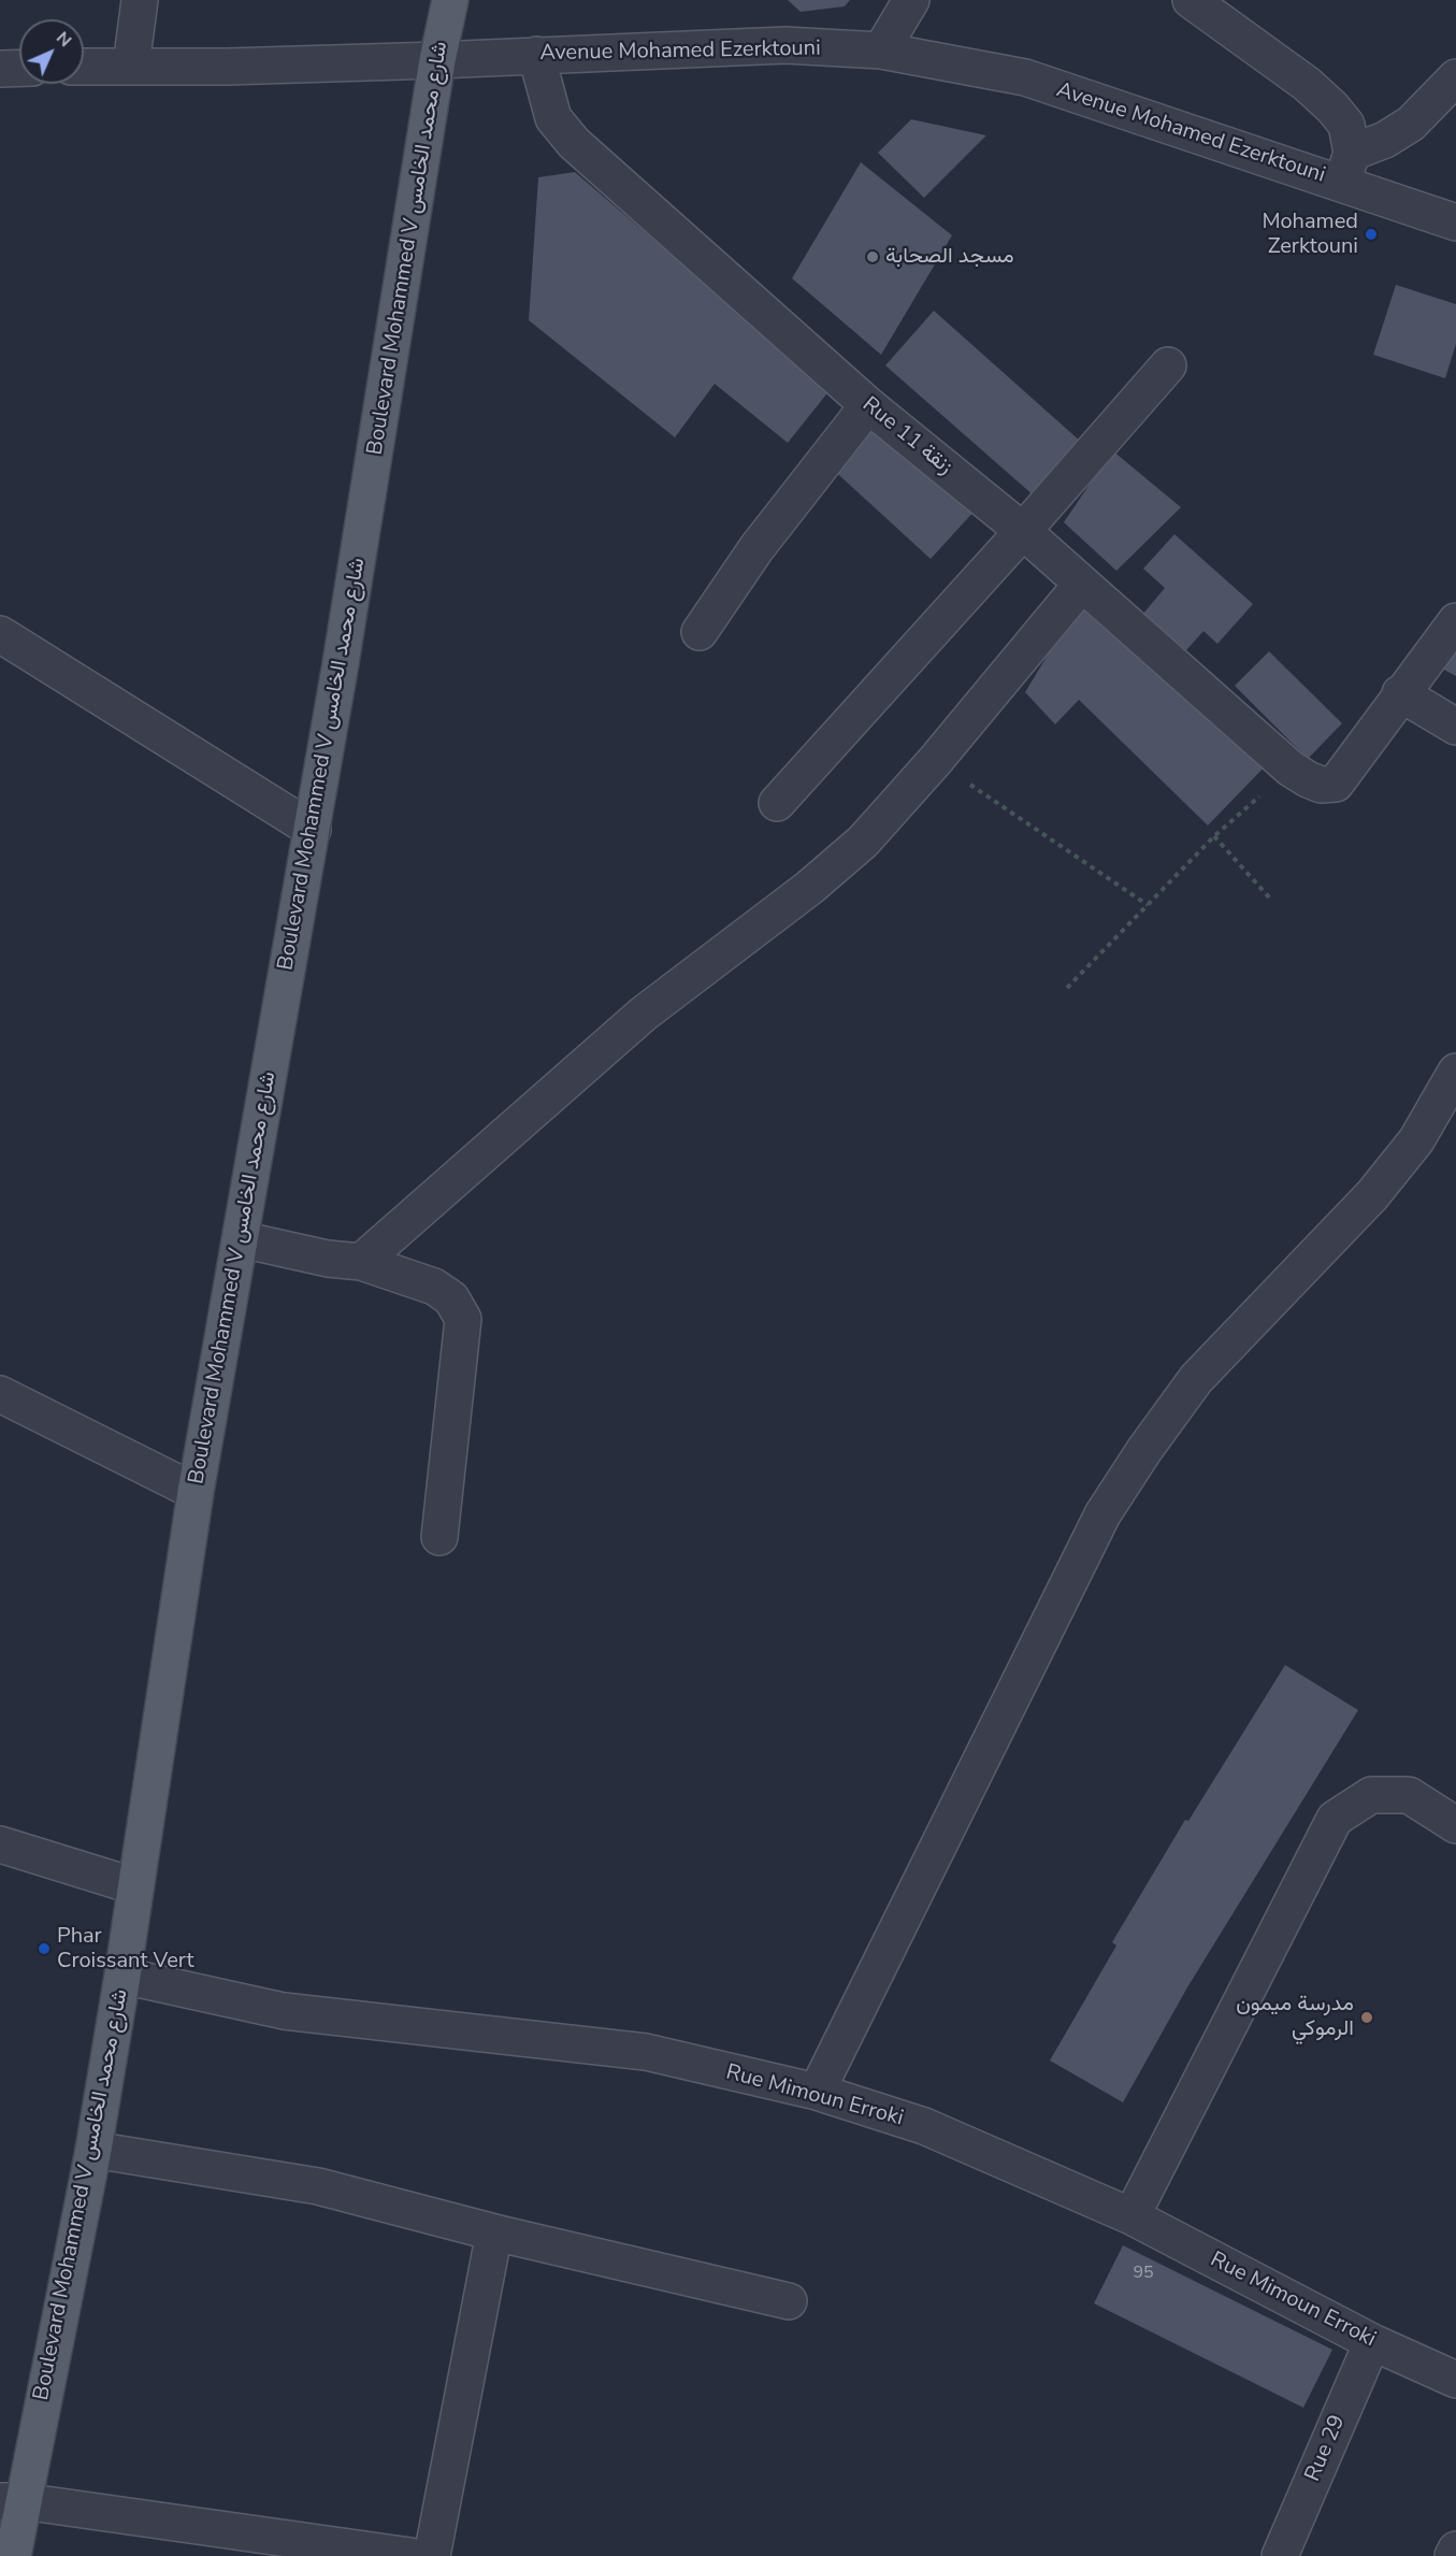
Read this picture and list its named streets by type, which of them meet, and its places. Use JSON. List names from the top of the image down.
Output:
{
  "streets": {
    "main road": ["Boulevard Mohammed V شارع محمد الخامس"],
    "street": [
      "Avenue Mohamed Ezerktouni",
      "Rue 11 زنقة",
      "Rue Mimoun Erroki",
      "Rue 29"
    ]
  },
  "crossings": [
    ["Avenue Mohamed Ezerktouni", "Boulevard Mohammed V شارع محمد الخامس"],
    ["Avenue Mohamed Ezerktouni", "Rue 11 زنقة"],
    ["Boulevard Mohammed V شارع محمد الخامس", "Rue Mimoun Erroki"],
    ["Rue Mimoun Erroki", "Rue 29"]
  ],
  "places": [
    "Mohamed Zerktouni",
    "مسجد الصحابة",
    "Phar Croissant Vert",
    "مدرسة ميمون الرموكي"
  ],
  "house_numbers": ["95"],
  "north": "top right"
}
